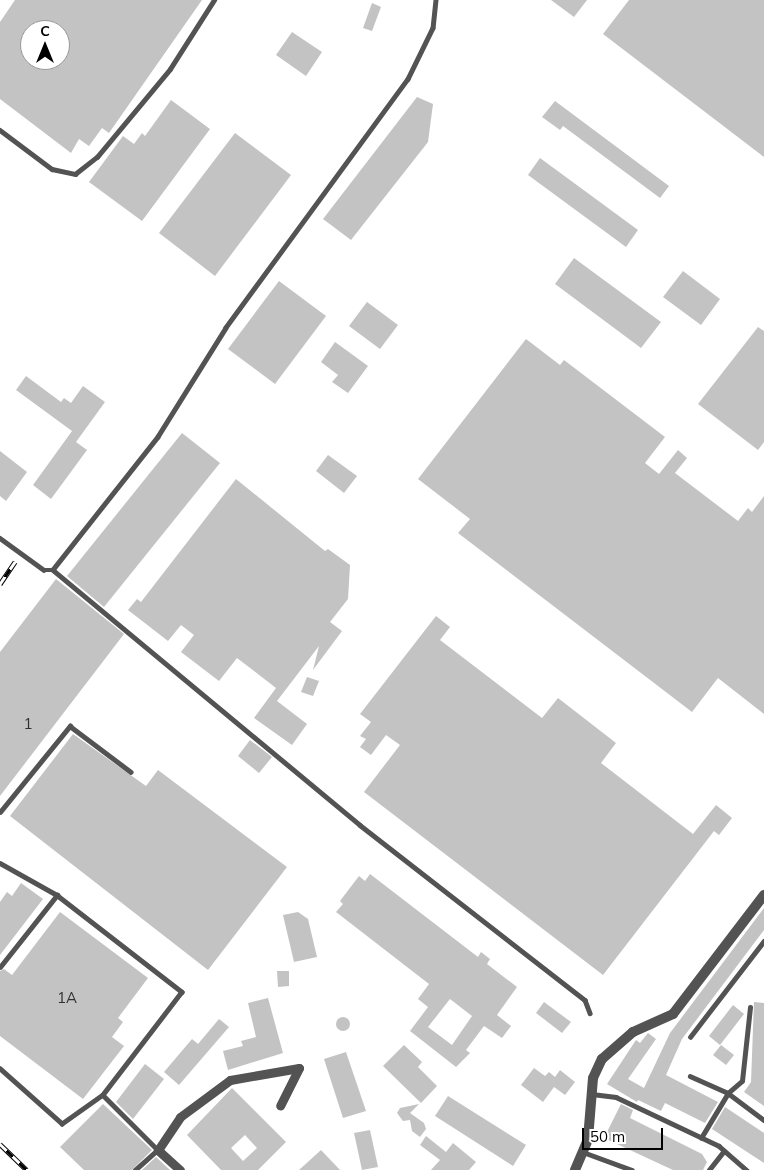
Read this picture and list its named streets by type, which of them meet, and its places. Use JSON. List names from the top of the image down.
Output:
{
  "house_numbers": ["1", "1А"],
  "scale_bar": "50 m",
  "north": "top"
}
